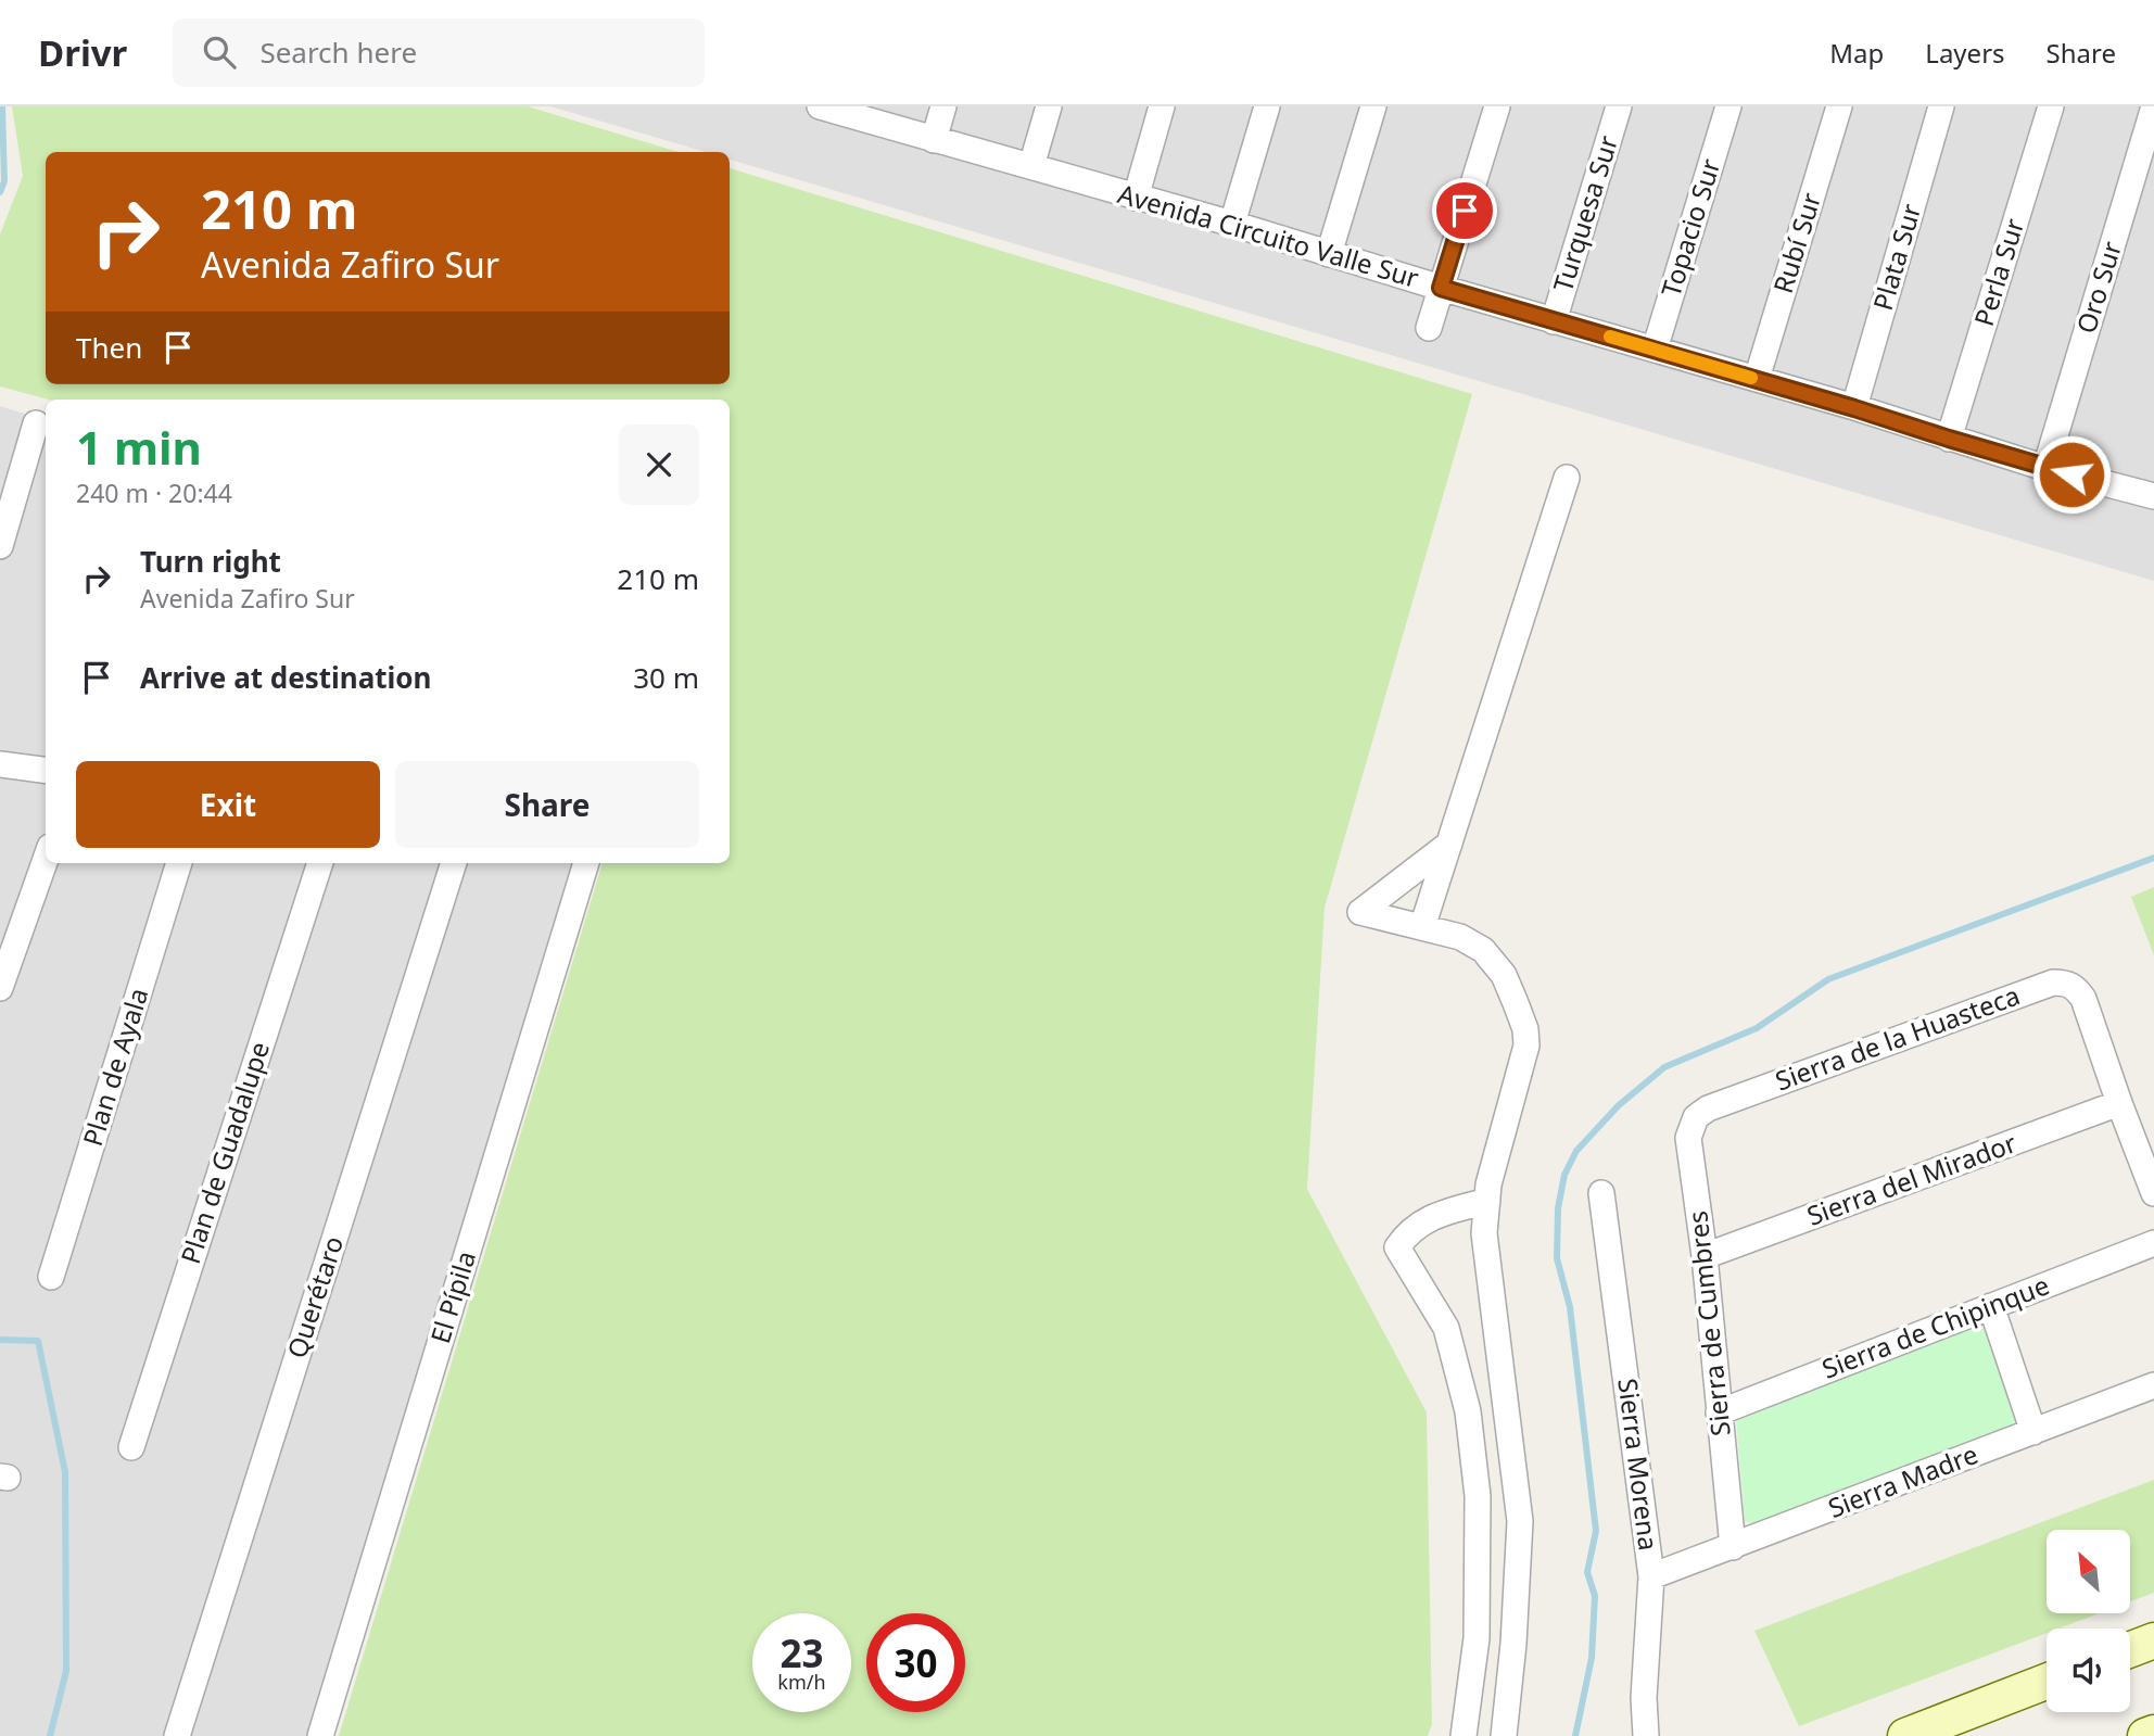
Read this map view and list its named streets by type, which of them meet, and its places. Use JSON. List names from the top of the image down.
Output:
{
  "streets": {
    "street": [
      "Turquesa Sur",
      "Topacio Sur",
      "Avenida Circuito Valle Sur",
      "Rubí Sur",
      "Plata Sur",
      "Perla Sur",
      "Oro Sur",
      "Sierra de la Huasteca",
      "Plan de Ayala",
      "Plan de Guadalupe",
      "Sierra del Mirador",
      "Querétaro",
      "El Pípila",
      "Sierra de Cumbres",
      "Sierra de Chipinque",
      "Sierra Morena",
      "Sierra Madre"
    ]
  },
  "crossings": [
    ["Turquesa Sur", "Avenida Circuito Valle Sur"],
    ["Topacio Sur", "Avenida Circuito Valle Sur"],
    ["Avenida Circuito Valle Sur", "Rubí Sur"],
    ["Avenida Circuito Valle Sur", "Plata Sur"],
    ["Avenida Circuito Valle Sur", "Perla Sur"],
    ["Avenida Circuito Valle Sur", "Oro Sur"],
    ["Sierra de la Huasteca", "Sierra del Mirador"],
    ["Sierra de la Huasteca", "Sierra de Cumbres"],
    ["Sierra del Mirador", "Sierra de Cumbres"],
    ["Sierra de Cumbres", "Sierra de Chipinque"],
    ["Sierra de Cumbres", "Sierra Madre"],
    ["Sierra Morena", "Sierra Madre"]
  ],
  "north": "top left",
  "page": {
    "header": "Drivr",
    "search": "Search here",
    "nav": ["Map", "Layers", "Share"],
    "turn": ["210 m", "Avenida Zafiro Sur"],
    "then": "Then",
    "heading": ["1 min", "240 m · 20:44"],
    "list": [
      {
        "name": "Turn right",
        "note": "Avenida Zafiro Sur",
        "value": "210 m"
      },
      {
        "name": "Arrive at destination",
        "value": "30 m"
      }
    ],
    "buttons": ["Exit", "Share"],
    "speed": "23 km/h",
    "limit": "30"
  }
}
